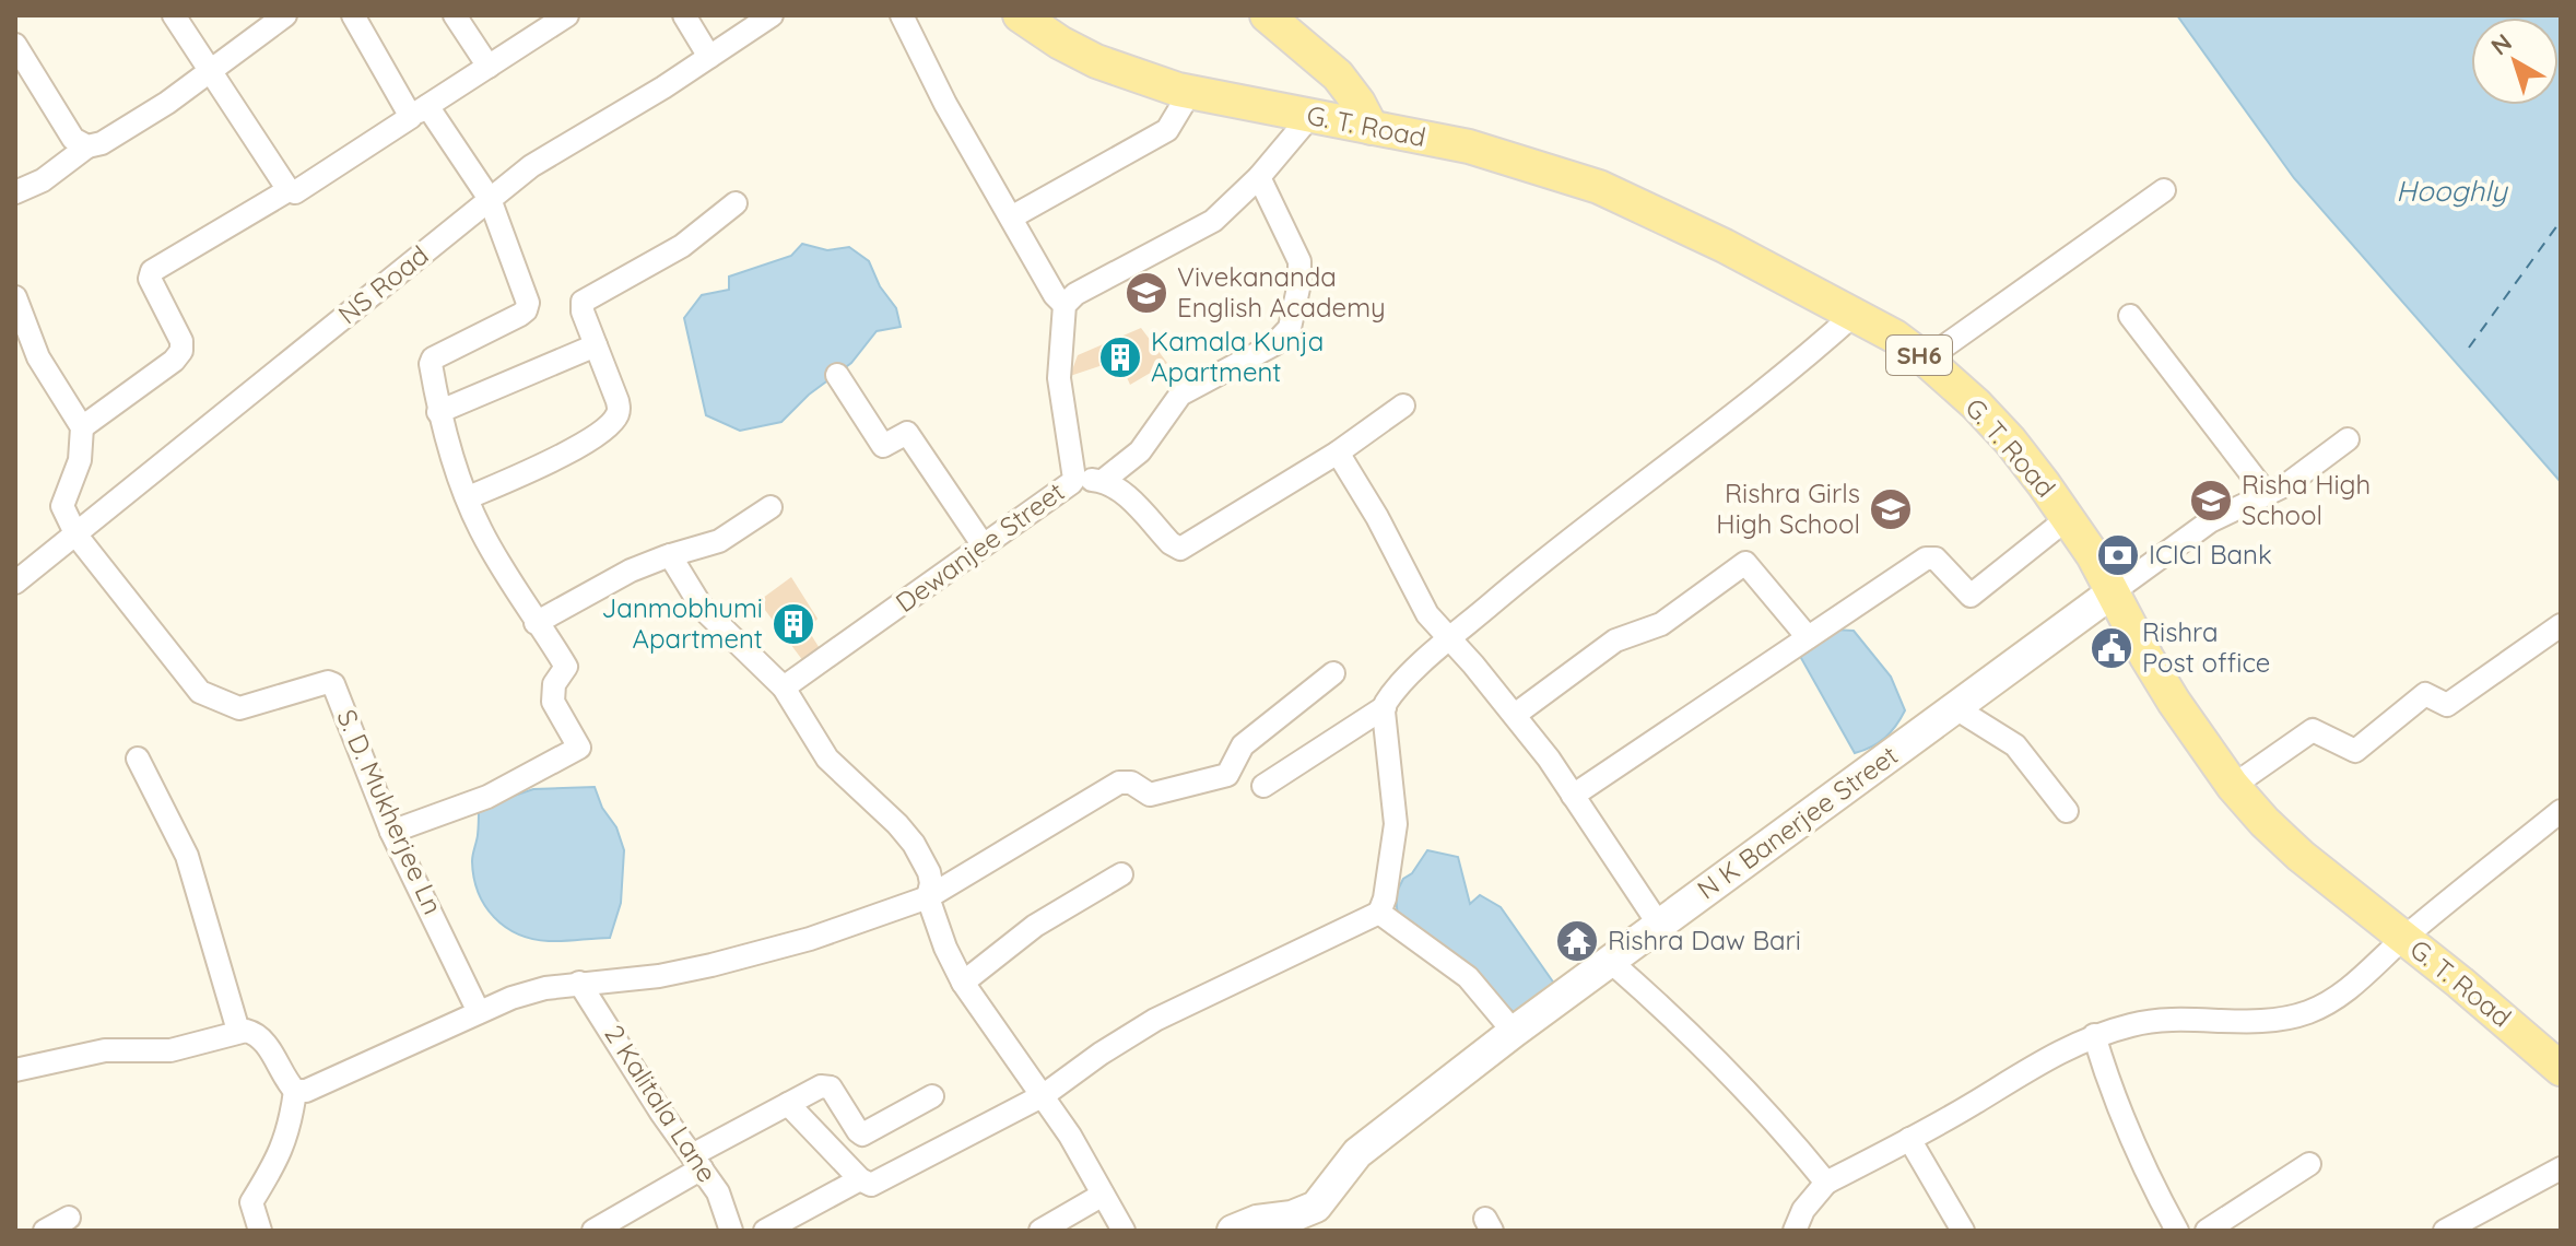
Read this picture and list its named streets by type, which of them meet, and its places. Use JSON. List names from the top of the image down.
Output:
{
  "streets": {
    "main road": ["G. T. Road", "SH6"],
    "street": [
      "NS Road",
      "Dewanjee Street",
      "S. D. Mukherjee Ln",
      "N K Banerjee Street",
      "2 Kalitala Lane"
    ]
  },
  "crossings": [
    ["G. T. Road", "N K Banerjee Street"],
    ["NS Road", "S. D. Mukherjee Ln"]
  ],
  "water": ["Hooghly"],
  "places": {
    "school or university": ["Vivekananda English Academy", "Risha High School", "Rishra Girls High School"],
    "building": ["Kamala Kunja Apartment", "Janmobhumi Apartment"],
    "bank": ["ICICI Bank"],
    "public building": ["Rishra Post office"],
    "temple": ["Rishra Daw Bari"]
  },
  "north": "top left"
}
